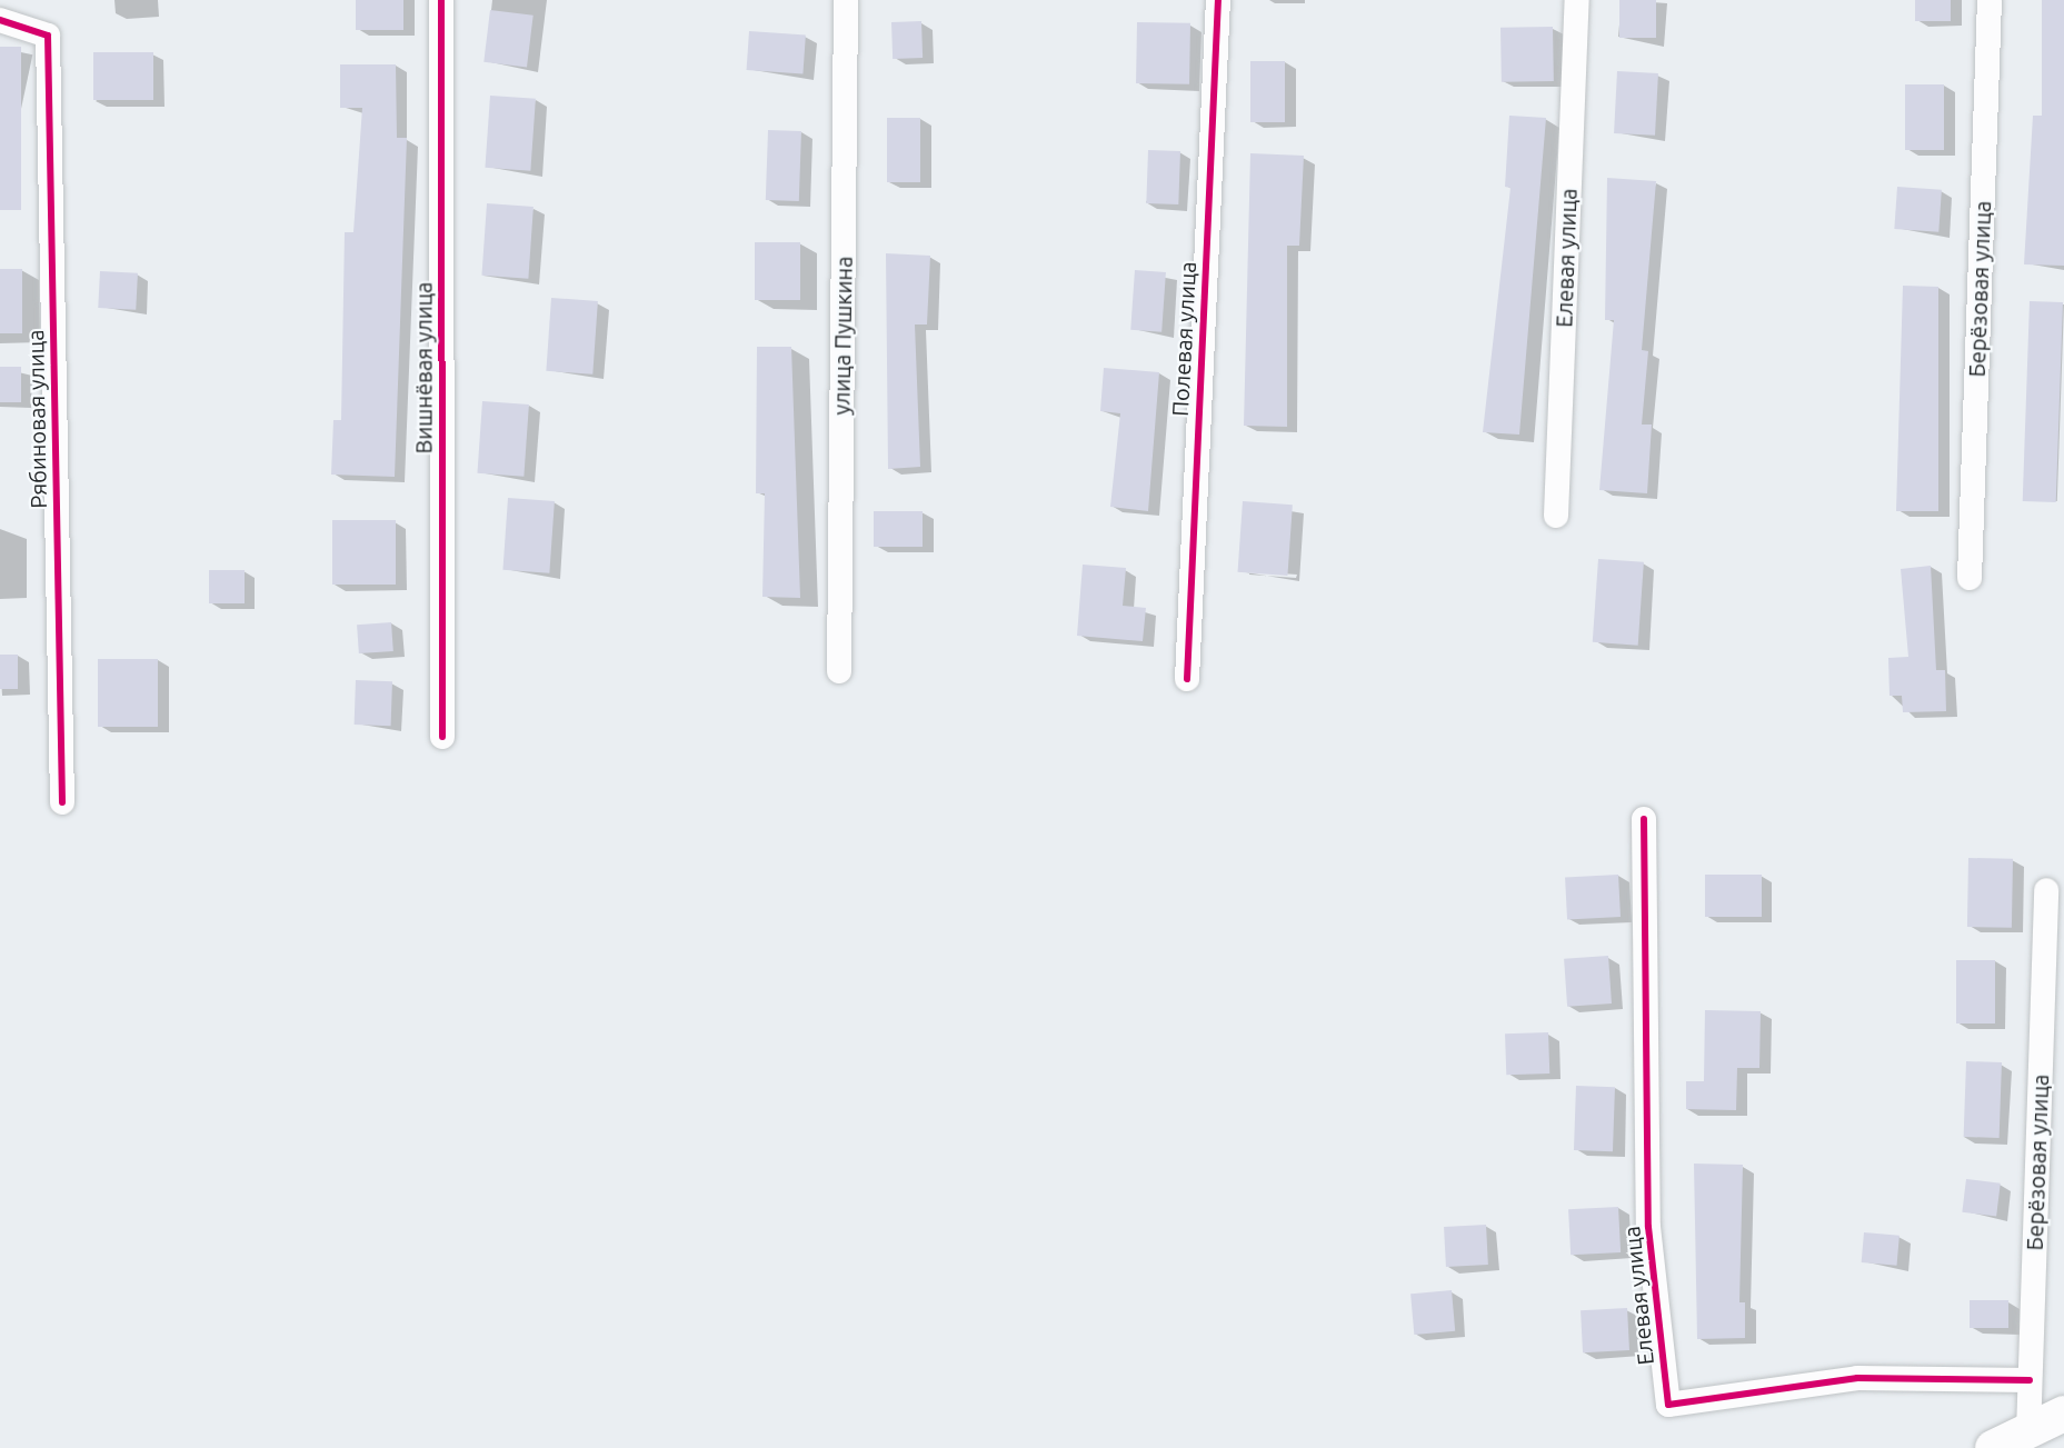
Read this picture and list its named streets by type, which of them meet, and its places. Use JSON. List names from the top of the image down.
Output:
{
  "streets": {
    "street": [
      "Елевая улица",
      "Берёзовая улица",
      "улица Пушкина",
      "Полевая улица",
      "Вишнёвая улица",
      "Рябиновая улица"
    ]
  },
  "crossings": [
    ["Елевая улица", "Берёзовая улица"]
  ]
}
